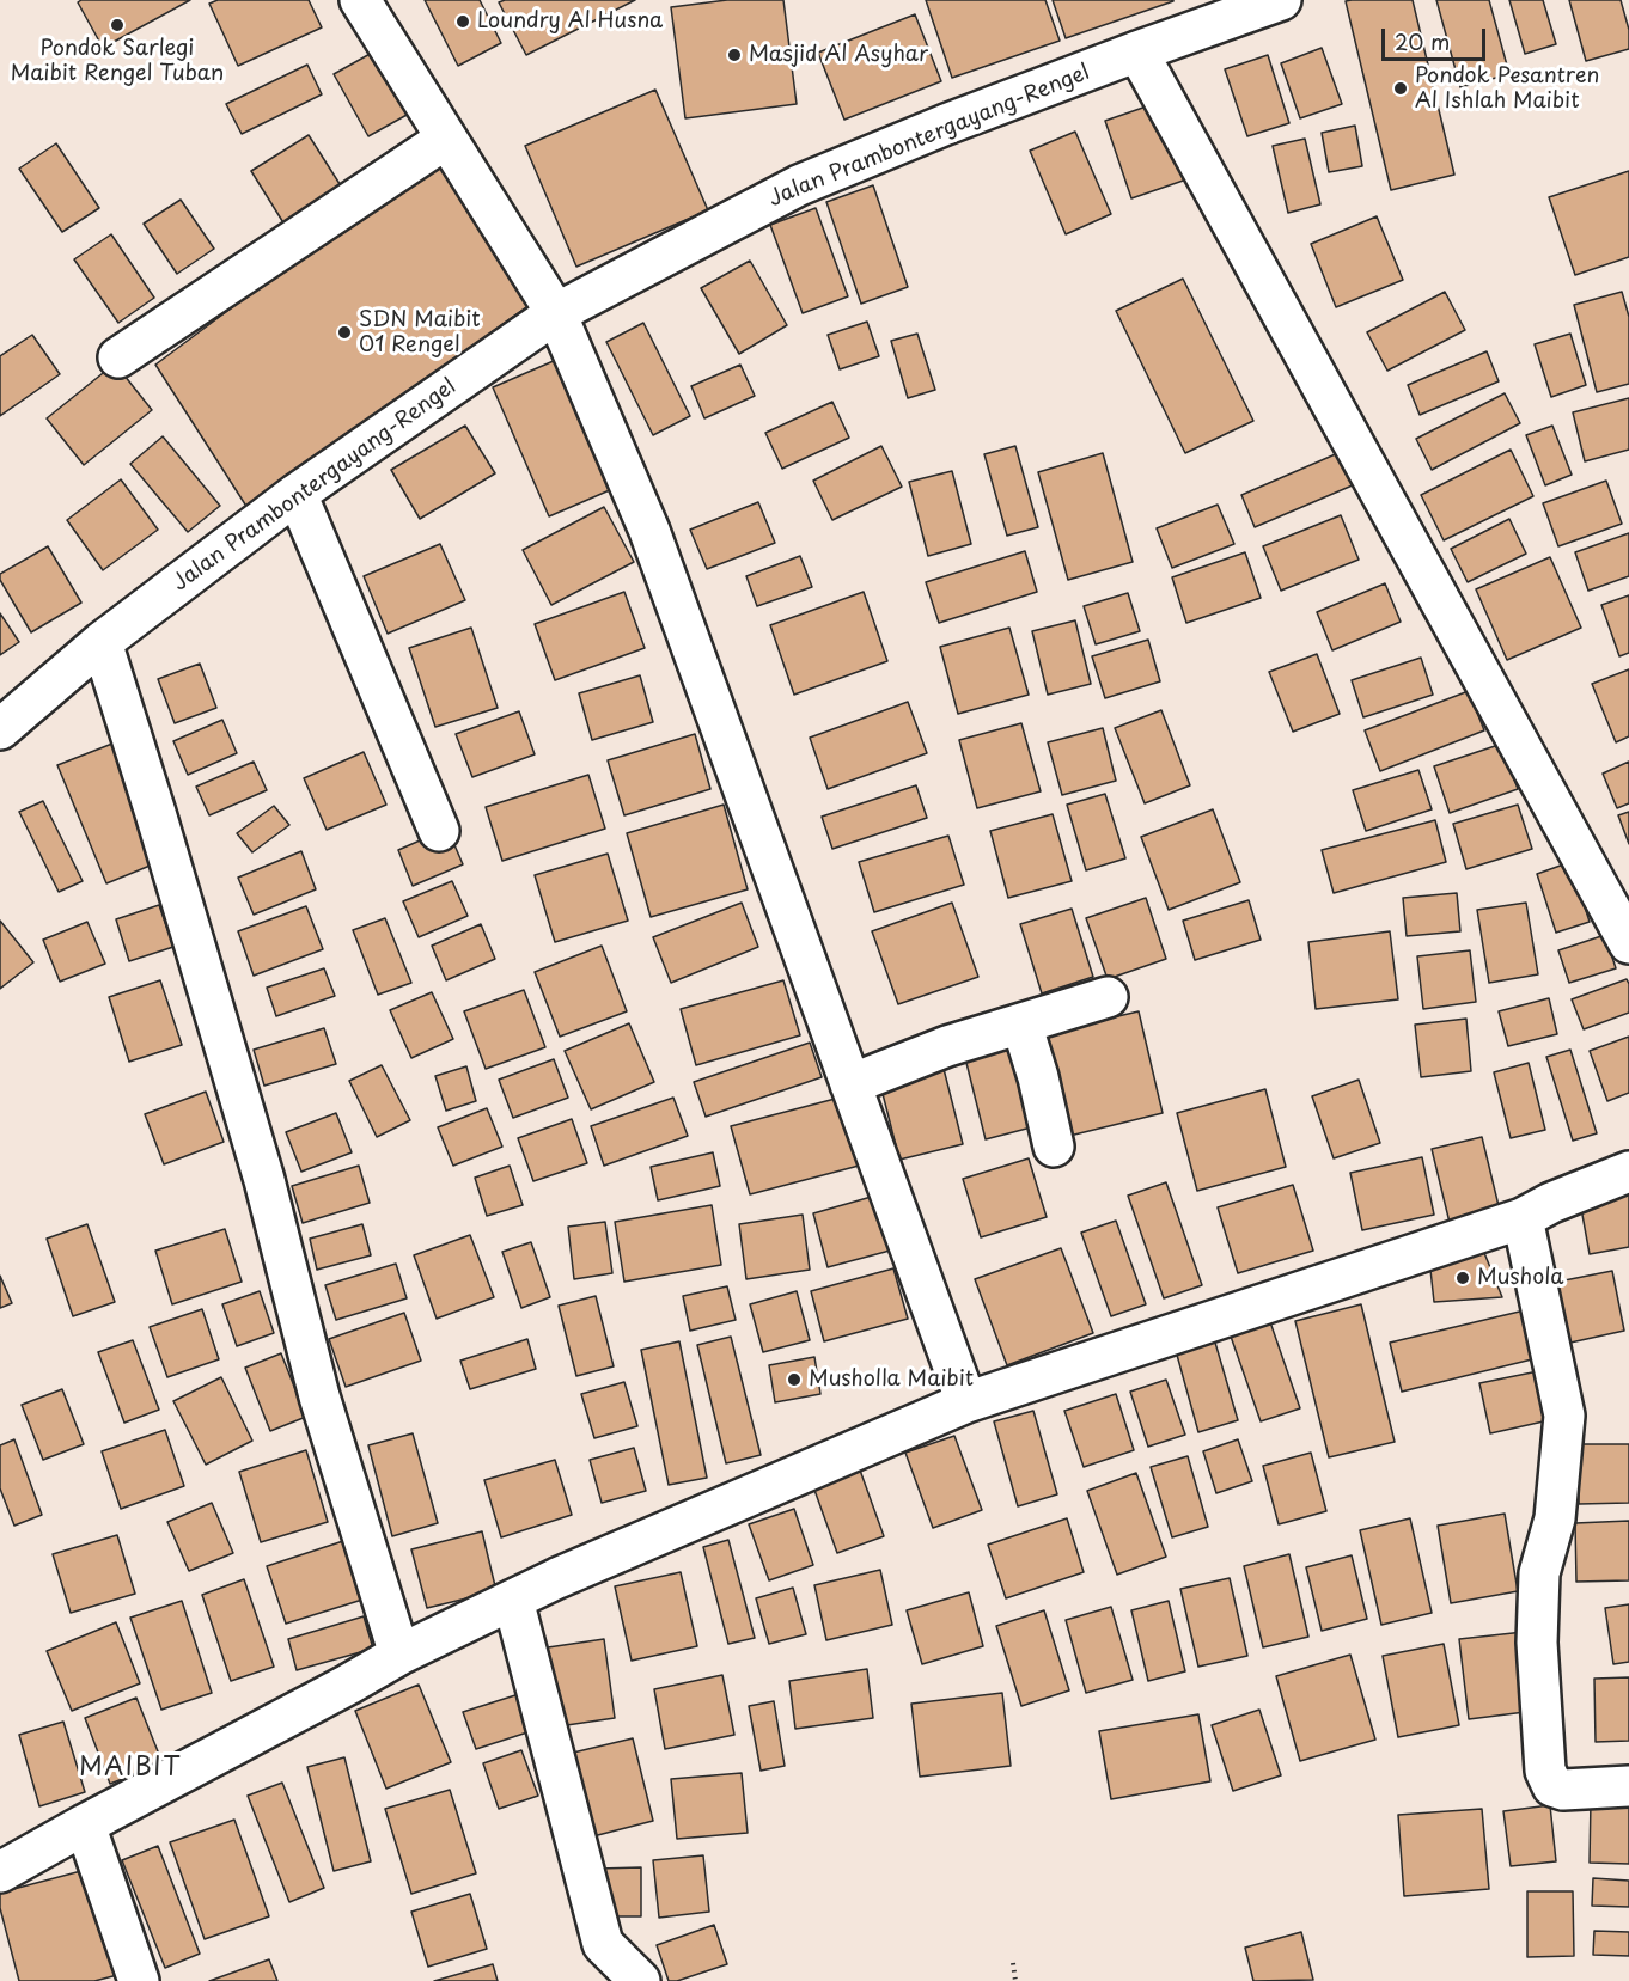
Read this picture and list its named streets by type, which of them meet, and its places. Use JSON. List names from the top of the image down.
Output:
{
  "streets": {
    "street": ["Jalan Prambontergayang-Rengel"]
  },
  "districts": ["MAIBIT"],
  "places": [
    "Loundry Al Husna",
    "Pondok Sarlegi Maibit Rengel Tuban",
    "Masjid Al Asyhar",
    "Pondok Pesantren Al Ishlah Maibit",
    "SDN Maibit 01 Rengel",
    "Mushola",
    "Musholla Maibit"
  ],
  "scale_bar": "20 m"
}
